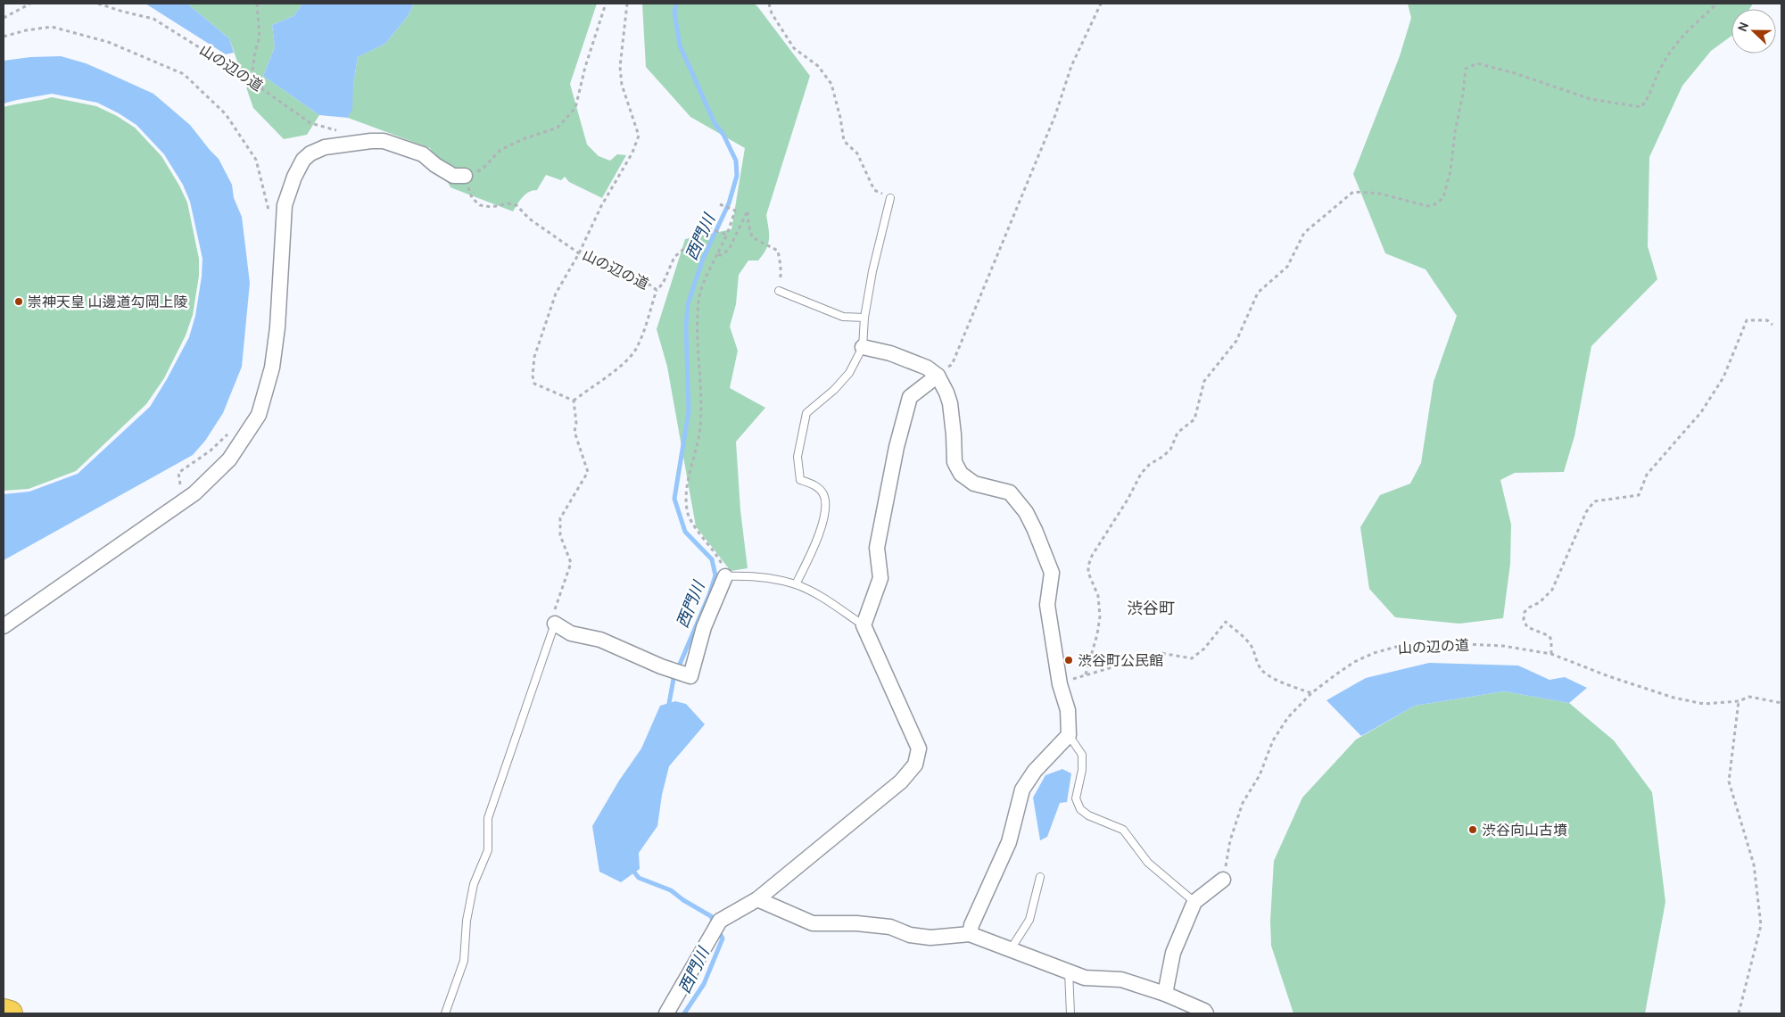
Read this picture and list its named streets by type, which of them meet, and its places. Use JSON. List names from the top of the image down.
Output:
{
  "streets": {
    "path": ["山の辺の道"]
  },
  "districts": ["渋谷町"],
  "water": ["西門川"],
  "places": ["崇神天皇 山邊道勾岡上陵", "渋谷町公民館", "渋谷向山古墳"],
  "north": "left"
}
